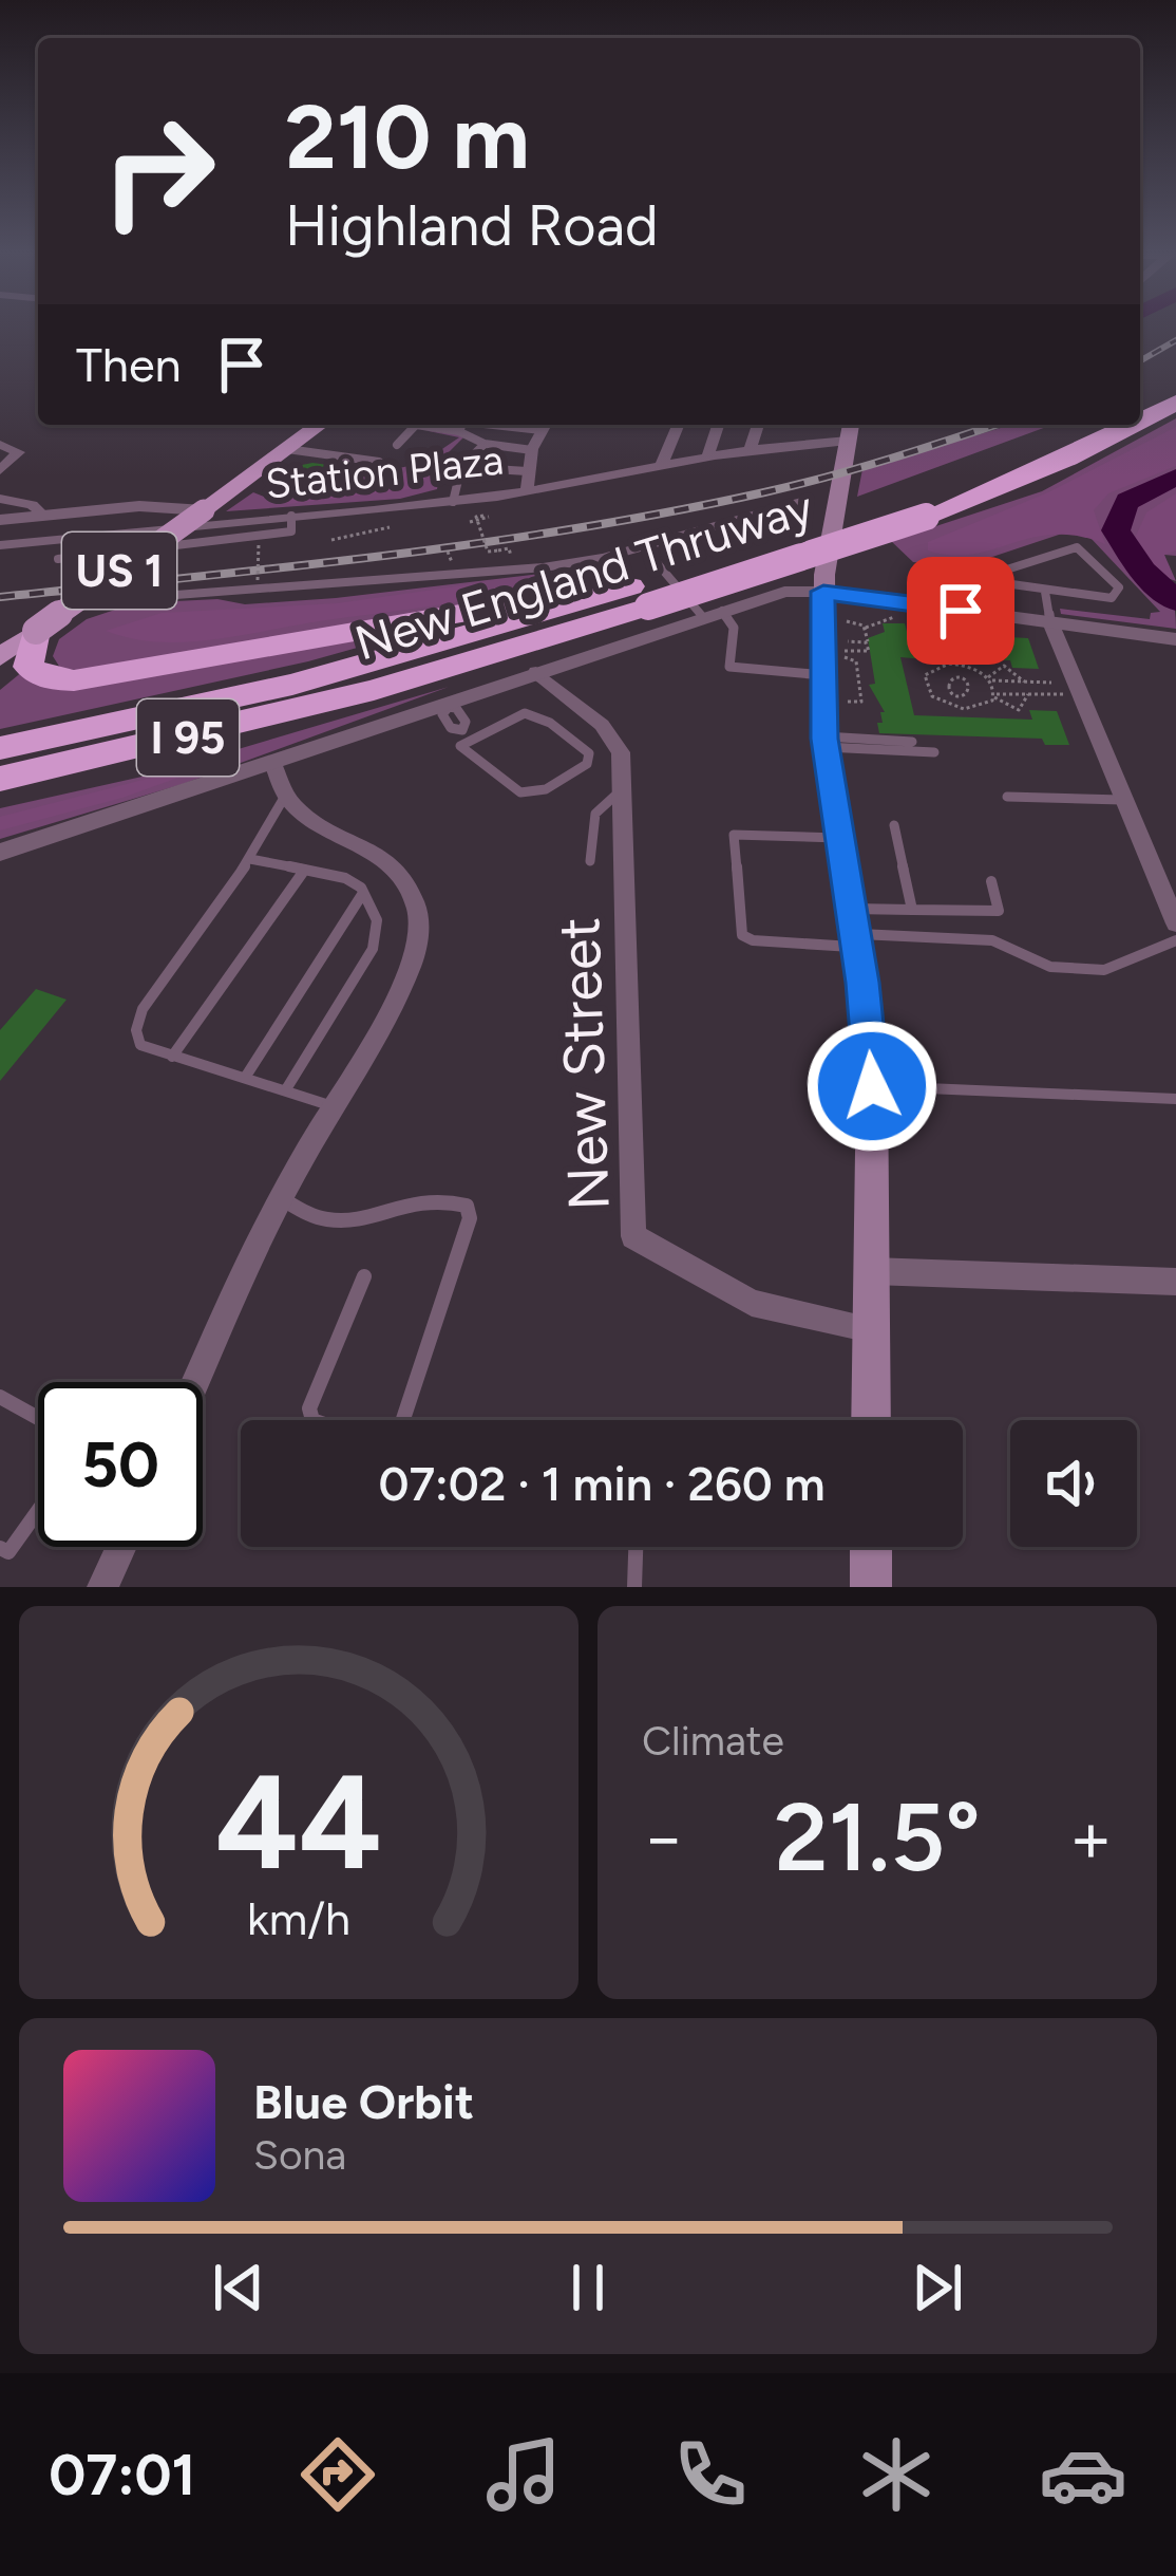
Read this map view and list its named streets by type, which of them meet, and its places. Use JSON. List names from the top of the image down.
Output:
{
  "streets": {
    "highway": ["New England Thruway", "I 95"],
    "main road": ["US 1"],
    "street": ["Station Plaza", "New Street"]
  },
  "page": {
    "turn": ["210 m", "Highland Road"],
    "then": "Then",
    "limit": "50",
    "trip": "07:02 · 1 min · 260 m",
    "tile": "Climate",
    "heat": ["−", "21.5°", "+"],
    "song": ["Blue Orbit", "Sona"],
    "tabs": "07:01",
    "gauge": ["44", "km/h"]
  }
}
